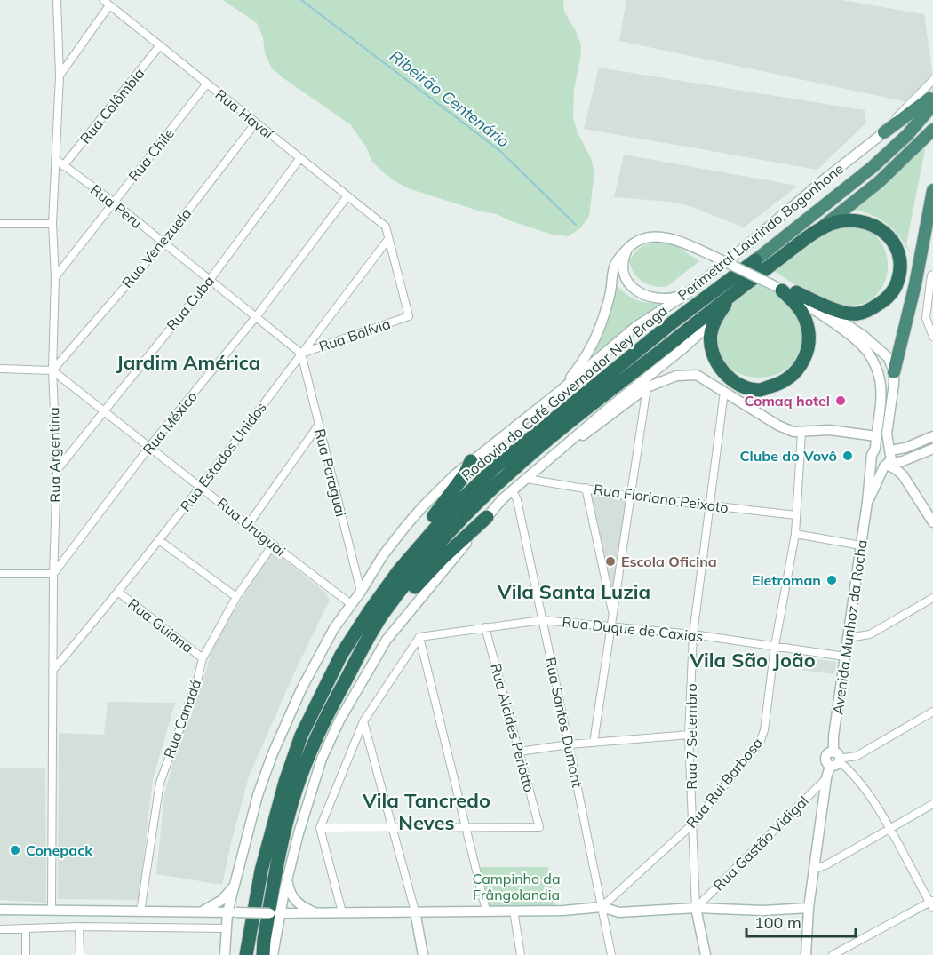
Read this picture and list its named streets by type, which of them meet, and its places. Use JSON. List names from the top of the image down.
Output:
{
  "streets": {
    "highway": ["Rodovia do Café Governador Ney Braga"],
    "main road": ["Perimetral Laurindo Bogonhone", "Avenida Munhoz da Rocha", "Rua 7 Setembro"],
    "street": [
      "Rua Colômbia",
      "Rua Havaí",
      "Rua Chile",
      "Rua Peru",
      "Rua Venezuela",
      "Rua Cuba",
      "Rua Bolívia",
      "Rua México",
      "Rua Argentina",
      "Rua Estados Unidos",
      "Rua Paraguai",
      "Rua Floriano Peixoto",
      "Rua Uruguai",
      "Rua Guiana",
      "Rua Duque de Caxias",
      "Rua Canadá",
      "Rua Santos Dumont",
      "Rua Alcides Periotto",
      "Rua Rui Barbosa",
      "Rua Gastão Vidigal"
    ]
  },
  "crossings": [
    ["Rua Colômbia", "Rua Havaí"],
    ["Rua Colômbia", "Rua Peru"],
    ["Rua Havaí", "Rua Chile"],
    ["Rua Havaí", "Rua Venezuela"],
    ["Rua Havaí", "Rua Cuba"],
    ["Rua Havaí", "Rua Bolívia"],
    ["Rua Havaí", "Rua México"],
    ["Rua Havaí", "Rua Estados Unidos"],
    ["Rua Chile", "Rua Peru"],
    ["Rua Chile", "Rua Argentina"],
    ["Rua Peru", "Rua Venezuela"],
    ["Rua Peru", "Rua Cuba"],
    ["Rua Peru", "Rua Bolívia"],
    ["Rua Peru", "Rua México"],
    ["Rua Peru", "Rua Argentina"],
    ["Rua Peru", "Rua Estados Unidos"],
    ["Rua Peru", "Rua Paraguai"],
    ["Perimetral Laurindo Bogonhone", "Rua Paraguai"],
    ["Perimetral Laurindo Bogonhone", "Rua Uruguai"],
    ["Rua Venezuela", "Rua Argentina"],
    ["Rua Venezuela", "Rua Uruguai"],
    ["Rua Cuba", "Rua Argentina"],
    ["Rua Cuba", "Rua Uruguai"],
    ["Rua Bolívia", "Rua Estados Unidos"],
    ["Rua Bolívia", "Rua Paraguai"],
    ["Rua México", "Rua Argentina"],
    ["Rua México", "Rua Uruguai"],
    ["Rua Argentina", "Rua Estados Unidos"],
    ["Rua Argentina", "Rua Uruguai"],
    ["Rua Estados Unidos", "Rua Paraguai"],
    ["Rua Estados Unidos", "Rua Uruguai"],
    ["Rua Estados Unidos", "Rua Guiana"],
    ["Rua Floriano Peixoto", "Rua 7 Setembro"],
    ["Rua Floriano Peixoto", "Rua Rui Barbosa"],
    ["Rua Uruguai", "Rua Canadá"],
    ["Rua Guiana", "Rua Canadá"],
    ["Avenida Munhoz da Rocha", "Rua Duque de Caxias"],
    ["Avenida Munhoz da Rocha", "Rua Gastão Vidigal"],
    ["Rua Duque de Caxias", "Rua Santos Dumont"],
    ["Rua Duque de Caxias", "Rua Alcides Periotto"],
    ["Rua Duque de Caxias", "Rua 7 Setembro"],
    ["Rua Duque de Caxias", "Rua Rui Barbosa"],
    ["Rua Santos Dumont", "Rua Rui Barbosa"],
    ["Rua 7 Setembro", "Rua Rui Barbosa"],
    ["Rua 7 Setembro", "Rua Gastão Vidigal"]
  ],
  "districts": [
    "Jardim América",
    "Vila Santa Luzia",
    "Vila São João",
    "Vila Tancredo Neves"
  ],
  "water": ["Ribeirão Centenário"],
  "parks": ["Campinho da Frângolandia"],
  "places": [
    "Comaq hotel",
    "Clube do Vovô",
    "Escola Oficina",
    "Eletroman",
    "Conepack"
  ],
  "scale_bar": "100 m"
}
